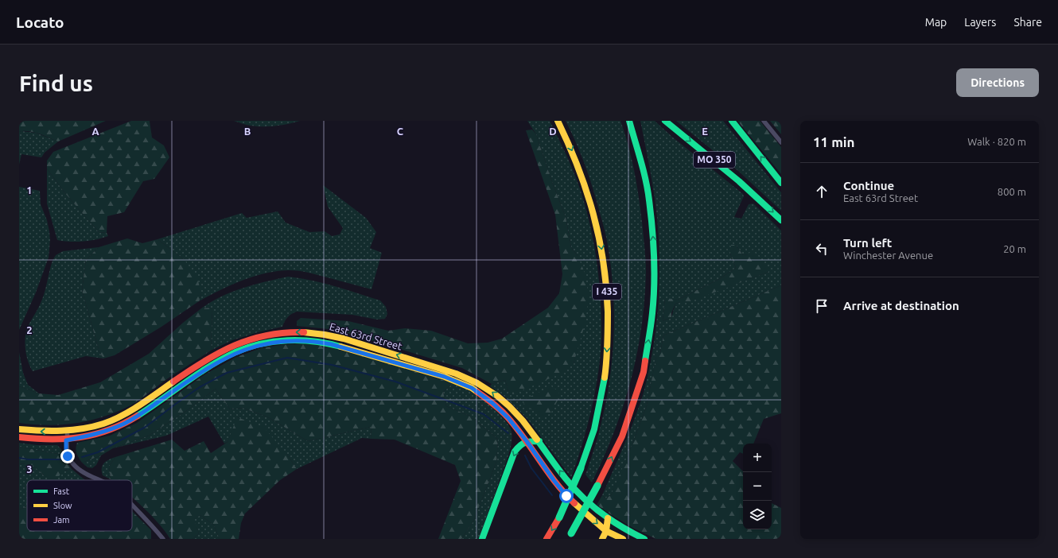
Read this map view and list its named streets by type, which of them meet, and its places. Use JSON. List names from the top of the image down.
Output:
{
  "streets": {
    "main road": ["MO 350", "I 435", "East 63rd Street"]
  },
  "legend": ["Fast", "Slow", "Jam"],
  "page": {
    "header": "Locato",
    "nav": ["Map", "Layers", "Share"],
    "buttons": "Directions",
    "title": "Find us",
    "heading": ["11 min", "Walk · 820 m"],
    "list": [
      ["Continue", "East 63rd Street", "800 m"],
      ["Turn left", "Winchester Avenue", "20 m"],
      "Arrive at destination"
    ],
    "map_buttons": ["+", "−"]
  },
  "grid": {
    "columns": [
      "A",
      "B",
      "C",
      "D",
      "E"
    ],
    "rows": ["1", "2", "3"]
  }
}
